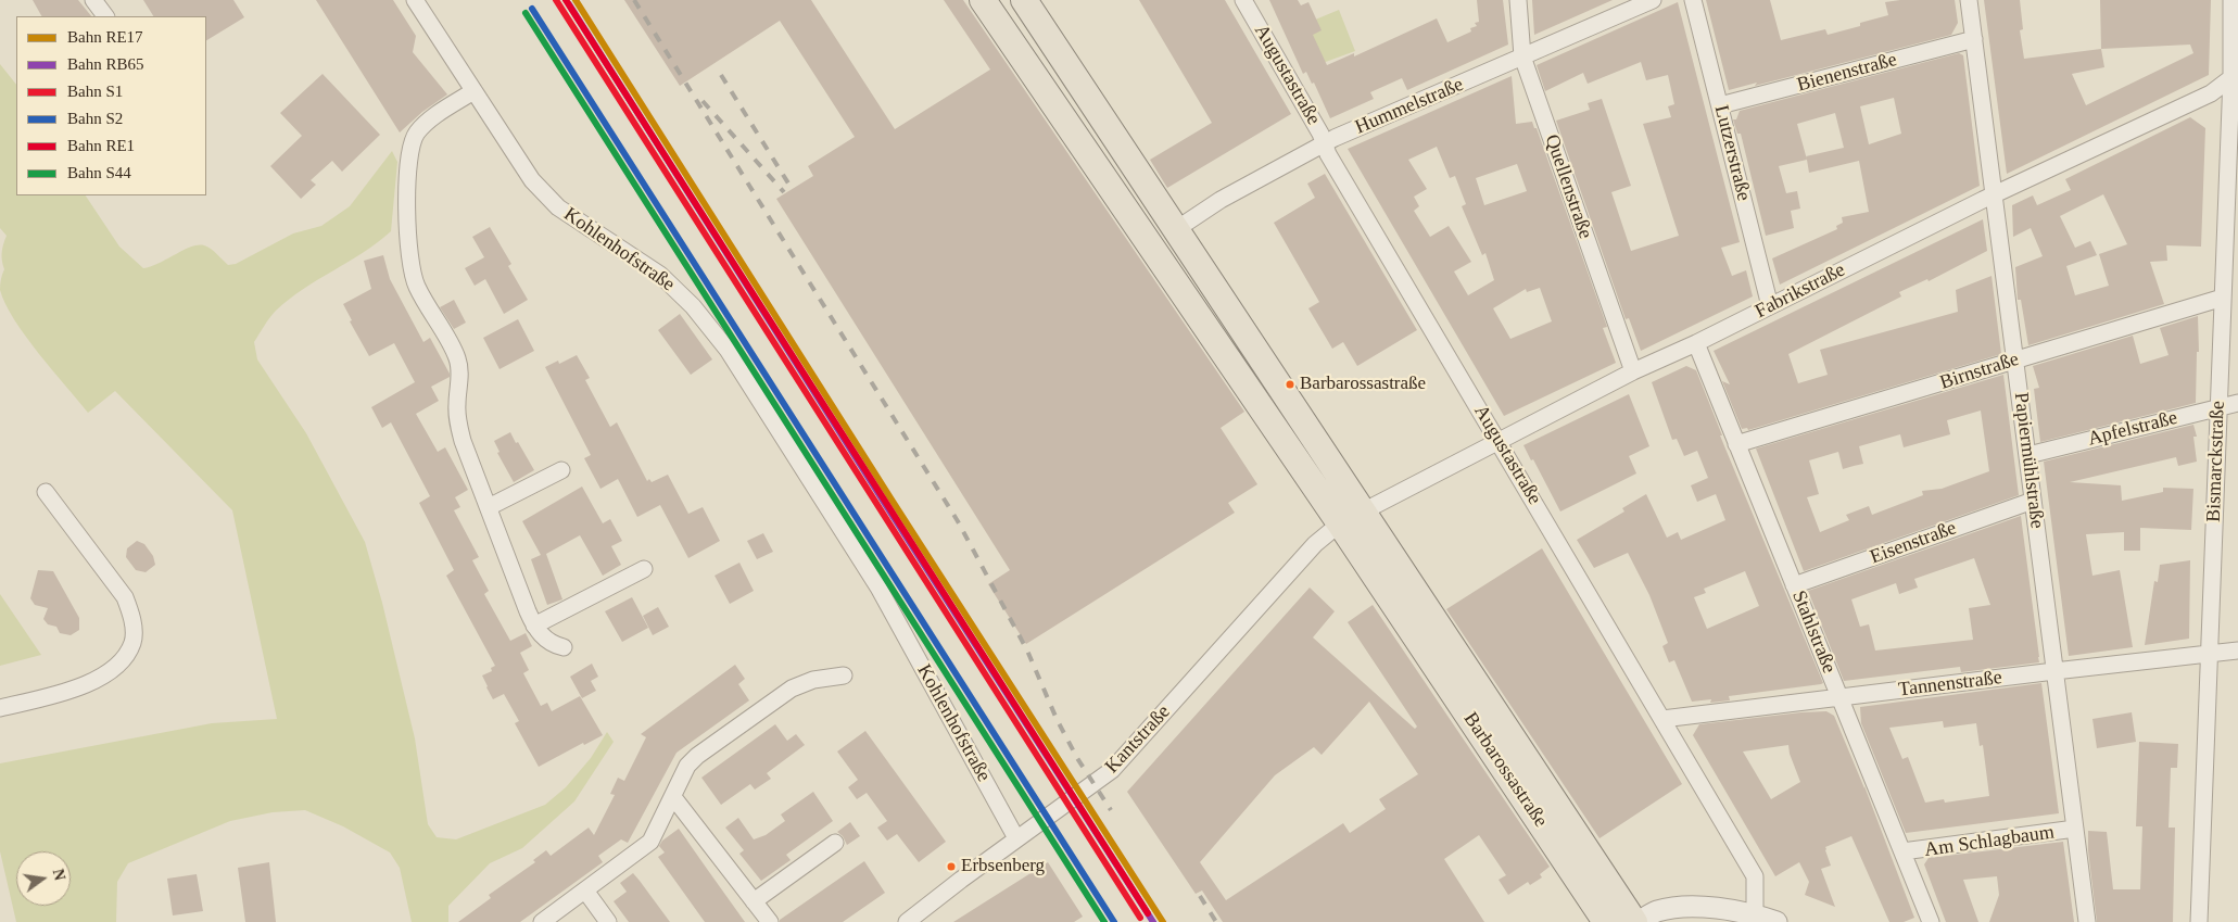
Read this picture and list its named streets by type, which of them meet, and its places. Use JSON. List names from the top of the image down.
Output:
{
  "streets": {
    "main road": ["Barbarossastraße"],
    "street": [
      "Bienenstraße",
      "Augustastraße",
      "Hummelstraße",
      "Lutzerstraße",
      "Quellenstraße",
      "Kohlenhofstraße",
      "Fabrikstraße",
      "Birnstraße",
      "Apfelstraße",
      "Papiermühlstraße",
      "Bismarckstraße",
      "Eisenstraße",
      "Stahlstraße",
      "Tannenstraße",
      "Kantstraße",
      "Am Schlagbaum"
    ]
  },
  "crossings": [
    ["Bienenstraße", "Lutzerstraße"],
    ["Bienenstraße", "Papiermühlstraße"],
    ["Augustastraße", "Hummelstraße"],
    ["Augustastraße", "Fabrikstraße"],
    ["Augustastraße", "Tannenstraße"],
    ["Hummelstraße", "Quellenstraße"],
    ["Hummelstraße", "Barbarossastraße"],
    ["Lutzerstraße", "Fabrikstraße"],
    ["Quellenstraße", "Fabrikstraße"],
    ["Kohlenhofstraße", "Kantstraße"],
    ["Fabrikstraße", "Papiermühlstraße"],
    ["Fabrikstraße", "Bismarckstraße"],
    ["Fabrikstraße", "Stahlstraße"],
    ["Fabrikstraße", "Kantstraße"],
    ["Fabrikstraße", "Barbarossastraße"],
    ["Birnstraße", "Papiermühlstraße"],
    ["Birnstraße", "Bismarckstraße"],
    ["Birnstraße", "Stahlstraße"],
    ["Apfelstraße", "Papiermühlstraße"],
    ["Apfelstraße", "Bismarckstraße"],
    ["Papiermühlstraße", "Eisenstraße"],
    ["Papiermühlstraße", "Tannenstraße"],
    ["Papiermühlstraße", "Am Schlagbaum"],
    ["Bismarckstraße", "Tannenstraße"],
    ["Eisenstraße", "Stahlstraße"],
    ["Stahlstraße", "Tannenstraße"],
    ["Stahlstraße", "Am Schlagbaum"],
    ["Kantstraße", "Barbarossastraße"]
  ],
  "places": ["Barbarossastraße", "Erbsenberg"],
  "lines": [
    "rail line RE17",
    "rail line S1",
    "rail line RE1",
    "rail line RB65",
    "rail line S2",
    "rail line S44"
  ],
  "legend": [
    "Bahn RE17",
    "Bahn RB65",
    "Bahn S1",
    "Bahn S2",
    "Bahn RE1",
    "Bahn S44"
  ],
  "north": "right"
}
